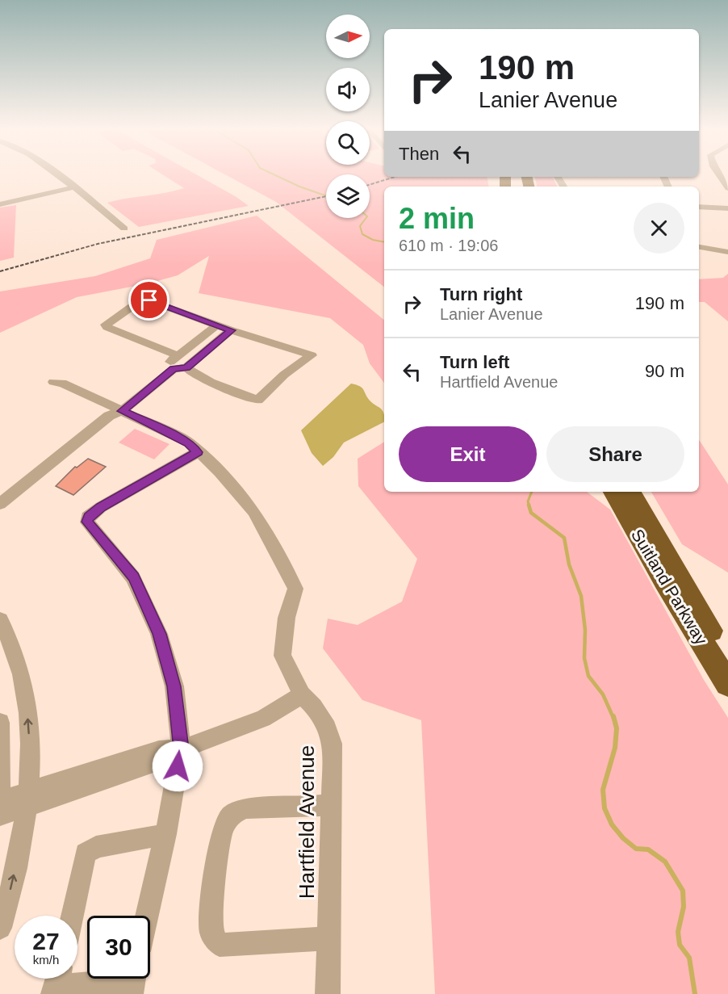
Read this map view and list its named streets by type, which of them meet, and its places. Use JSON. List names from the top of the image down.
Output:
{
  "streets": {
    "highway": ["Suitland Parkway"],
    "street": ["Hartfield Avenue"]
  },
  "north": "right",
  "page": {
    "turn": ["190 m", "Lanier Avenue"],
    "then": "Then",
    "heading": ["2 min", "610 m · 19:06"],
    "list": [
      {
        "name": "Turn right",
        "note": "Lanier Avenue",
        "value": "190 m"
      },
      {
        "name": "Turn left",
        "note": "Hartfield Avenue",
        "value": "90 m"
      }
    ],
    "buttons": ["Exit", "Share"],
    "speed": "27 km/h",
    "limit": "30"
  }
}
